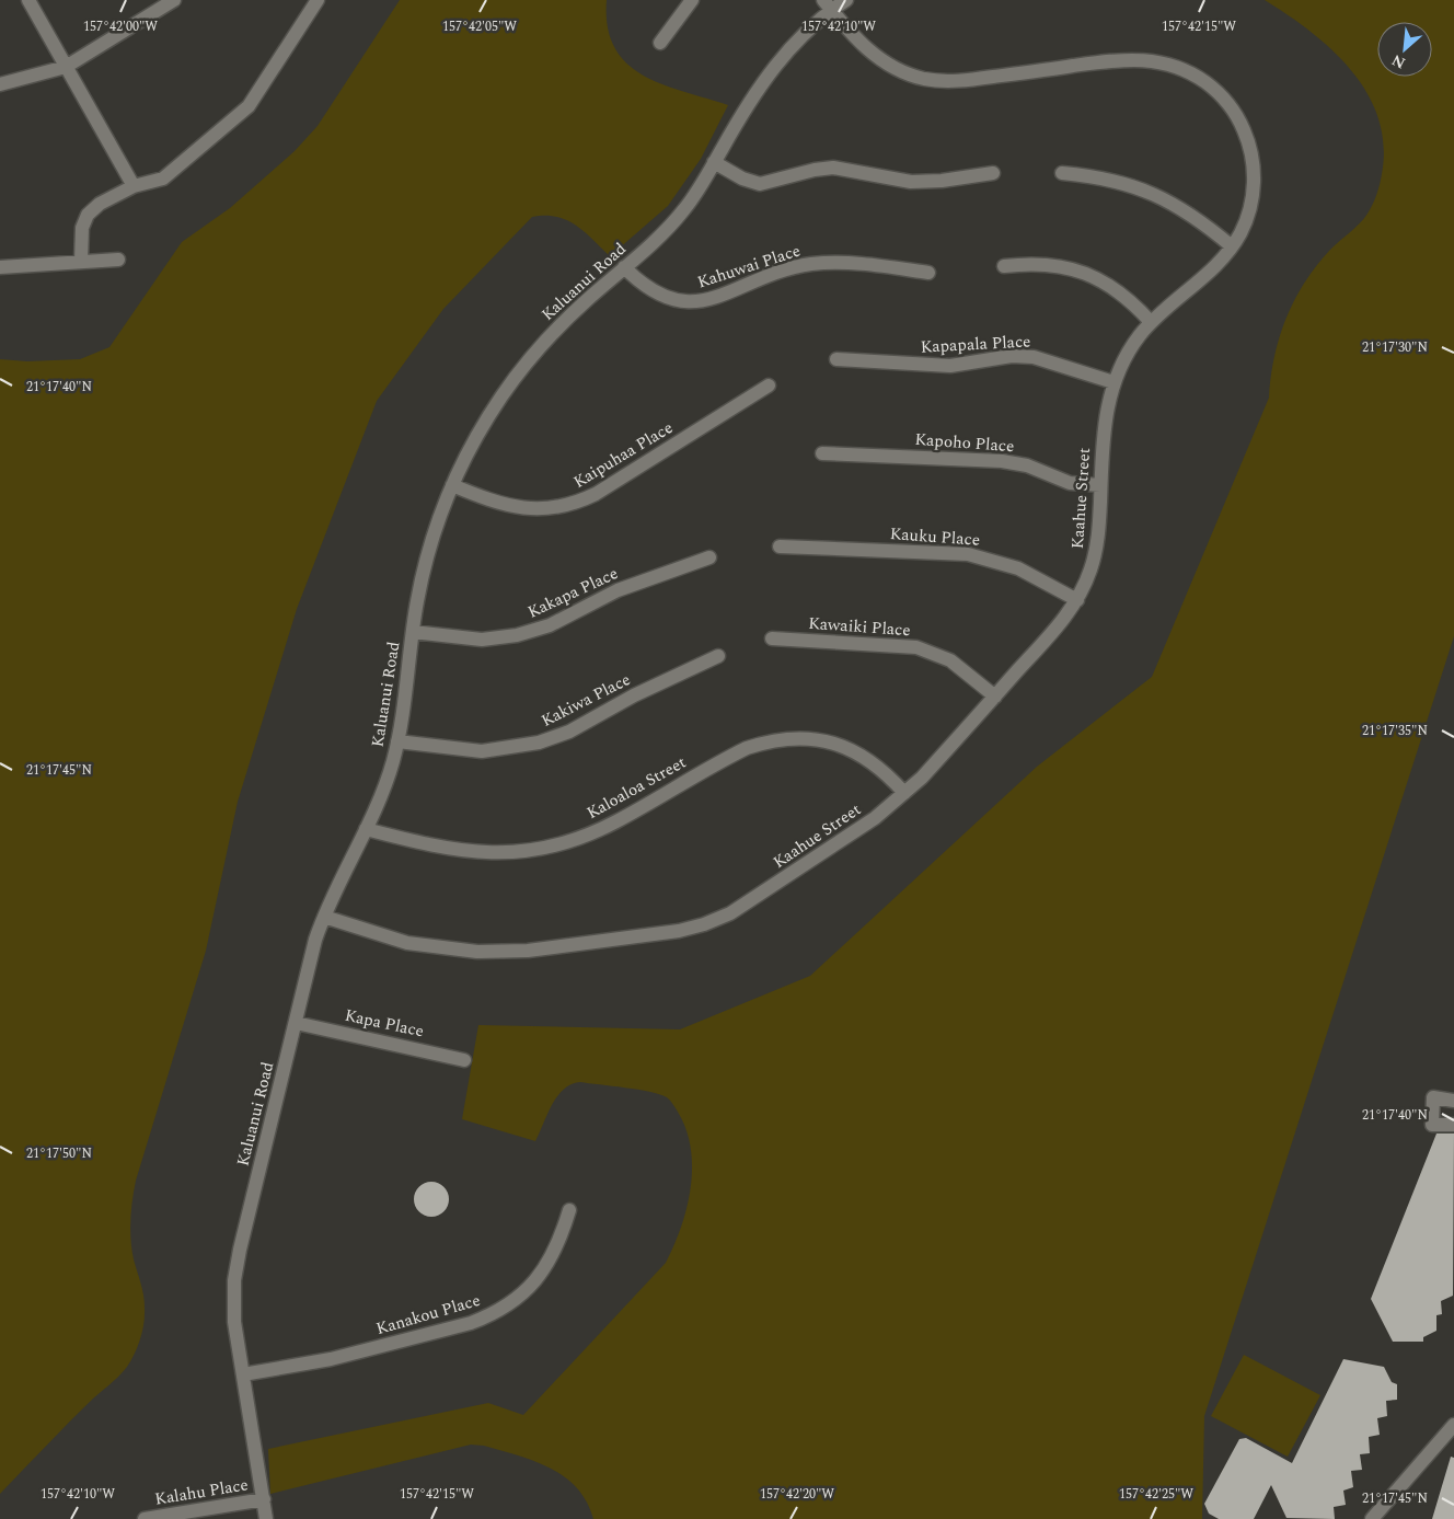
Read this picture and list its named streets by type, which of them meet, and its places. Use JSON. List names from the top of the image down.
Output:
{
  "streets": {
    "street": [
      "Kahuwai Place",
      "Kaluanui Road",
      "Kapapala Place",
      "Kapoho Place",
      "Kaipuhaa Place",
      "Kaahue Street",
      "Kauku Place",
      "Kakapa Place",
      "Kawaiki Place",
      "Kakiwa Place",
      "Kaloaloa Street",
      "Kapa Place",
      "Kanakou Place",
      "Kalahu Place"
    ]
  },
  "crossings": [
    ["Kahuwai Place", "Kaluanui Road"],
    ["Kaluanui Road", "Kaipuhaa Place"],
    ["Kaluanui Road", "Kaahue Street"],
    ["Kaluanui Road", "Kakapa Place"],
    ["Kaluanui Road", "Kakiwa Place"],
    ["Kaluanui Road", "Kaloaloa Street"],
    ["Kaluanui Road", "Kapa Place"],
    ["Kaluanui Road", "Kanakou Place"],
    ["Kaluanui Road", "Kalahu Place"],
    ["Kapapala Place", "Kaahue Street"],
    ["Kapoho Place", "Kaahue Street"],
    ["Kaahue Street", "Kauku Place"],
    ["Kaahue Street", "Kawaiki Place"],
    ["Kaahue Street", "Kaloaloa Street"]
  ],
  "north": "bottom left",
  "coordinates": [
    "157°42'00\"W",
    "157°42'05\"W",
    "157°42'10\"W",
    "157°42'15\"W",
    "21°17'30\"N",
    "21°17'40\"N",
    "21°17'35\"N",
    "21°17'45\"N",
    "21°17'50\"N",
    "157°42'20\"W",
    "157°42'25\"W"
  ]
}
